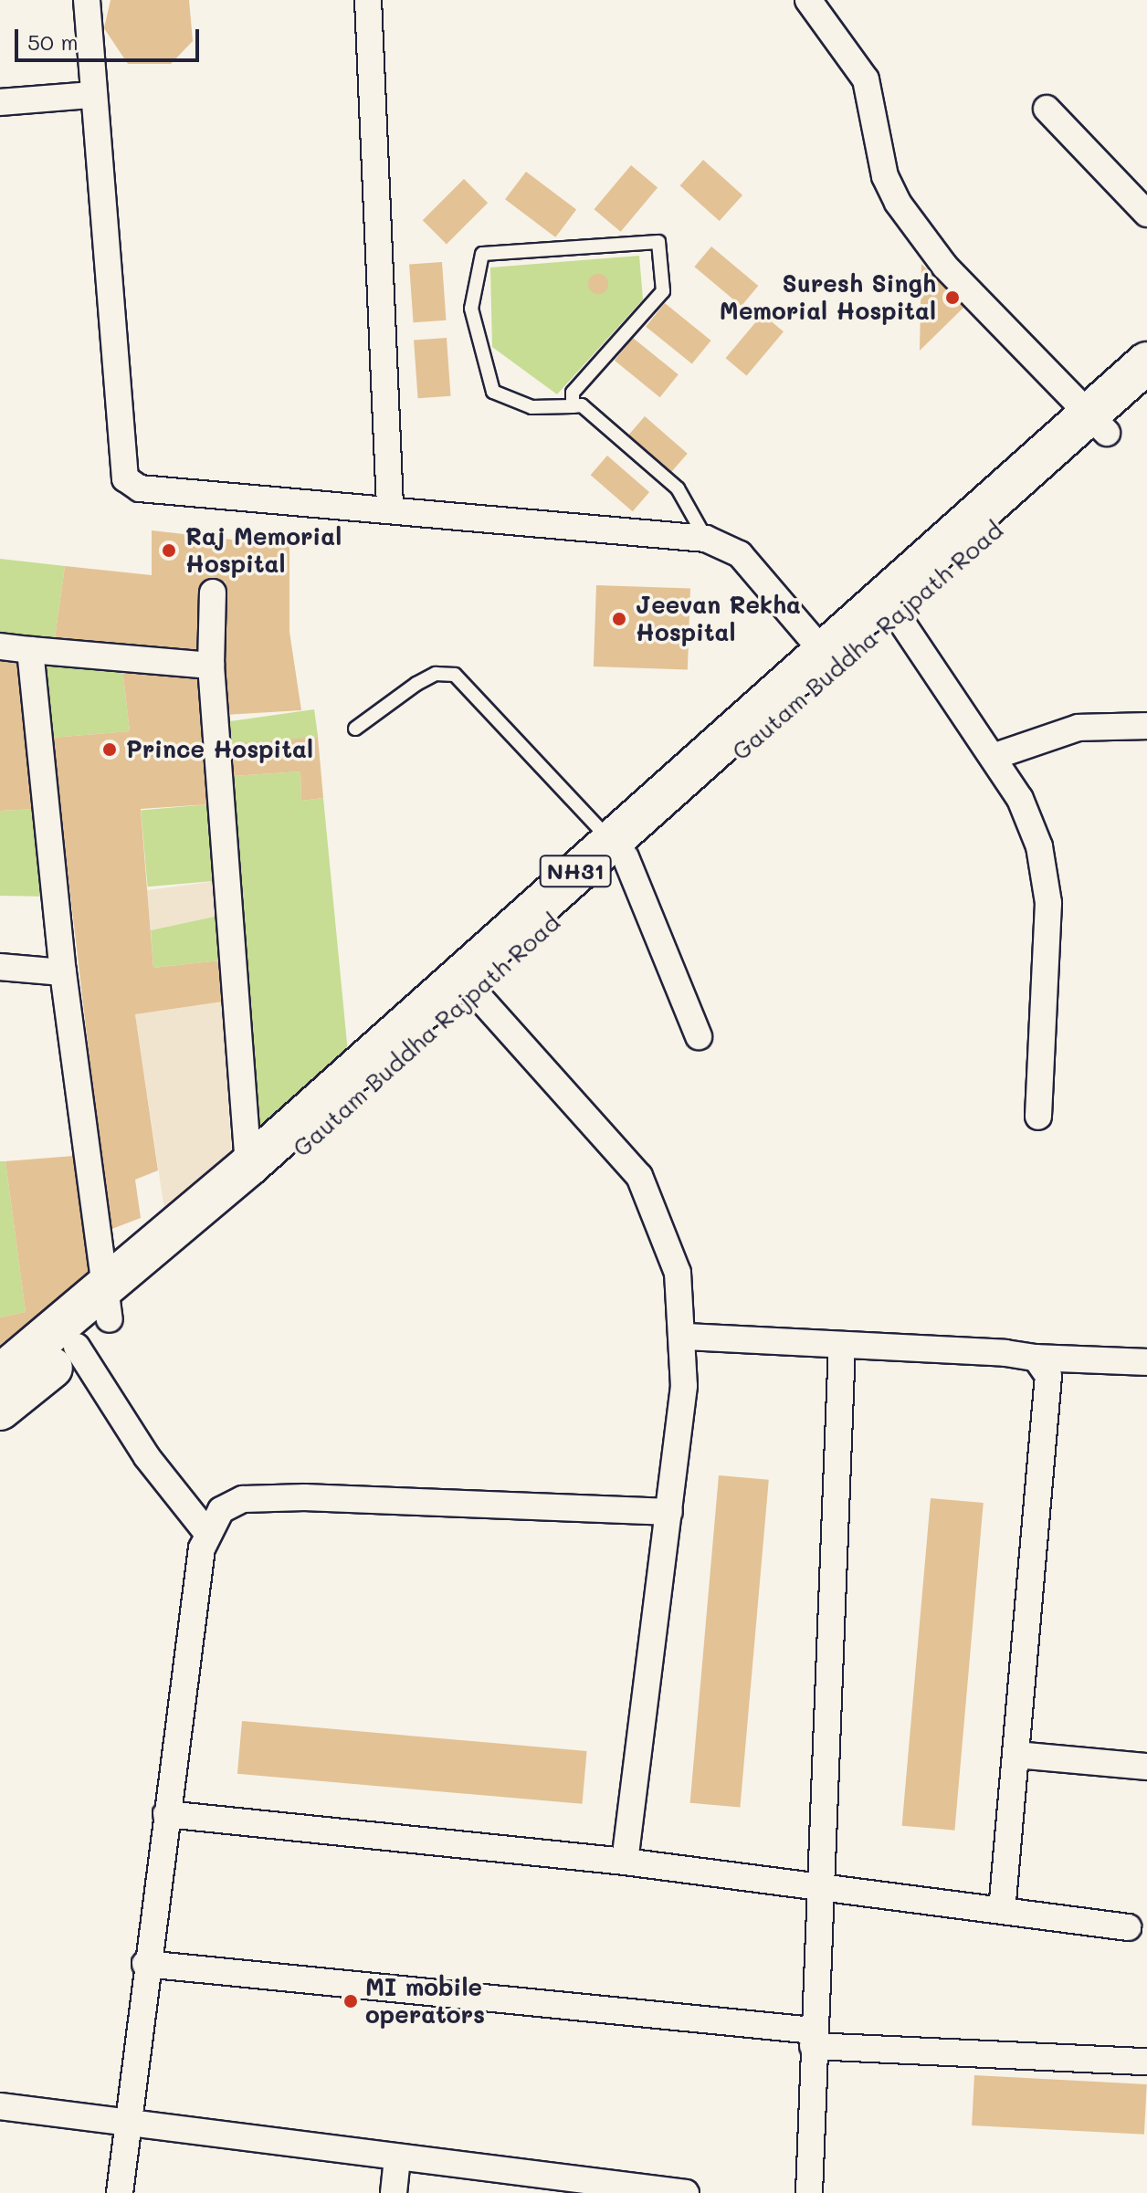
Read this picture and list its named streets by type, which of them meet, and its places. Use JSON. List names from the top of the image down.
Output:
{
  "streets": {
    "highway": ["Gautam Buddha Rajpath Road", "NH31"]
  },
  "crossings": [
    ["Gautam Buddha Rajpath Road", "NH31"]
  ],
  "places": [
    "Suresh Singh Memorial Hospital",
    "Raj Memorial Hospital",
    "Jeevan Rekha Hospital",
    "Prince Hospital",
    "MI mobile operators"
  ],
  "scale_bar": "50 m"
}
